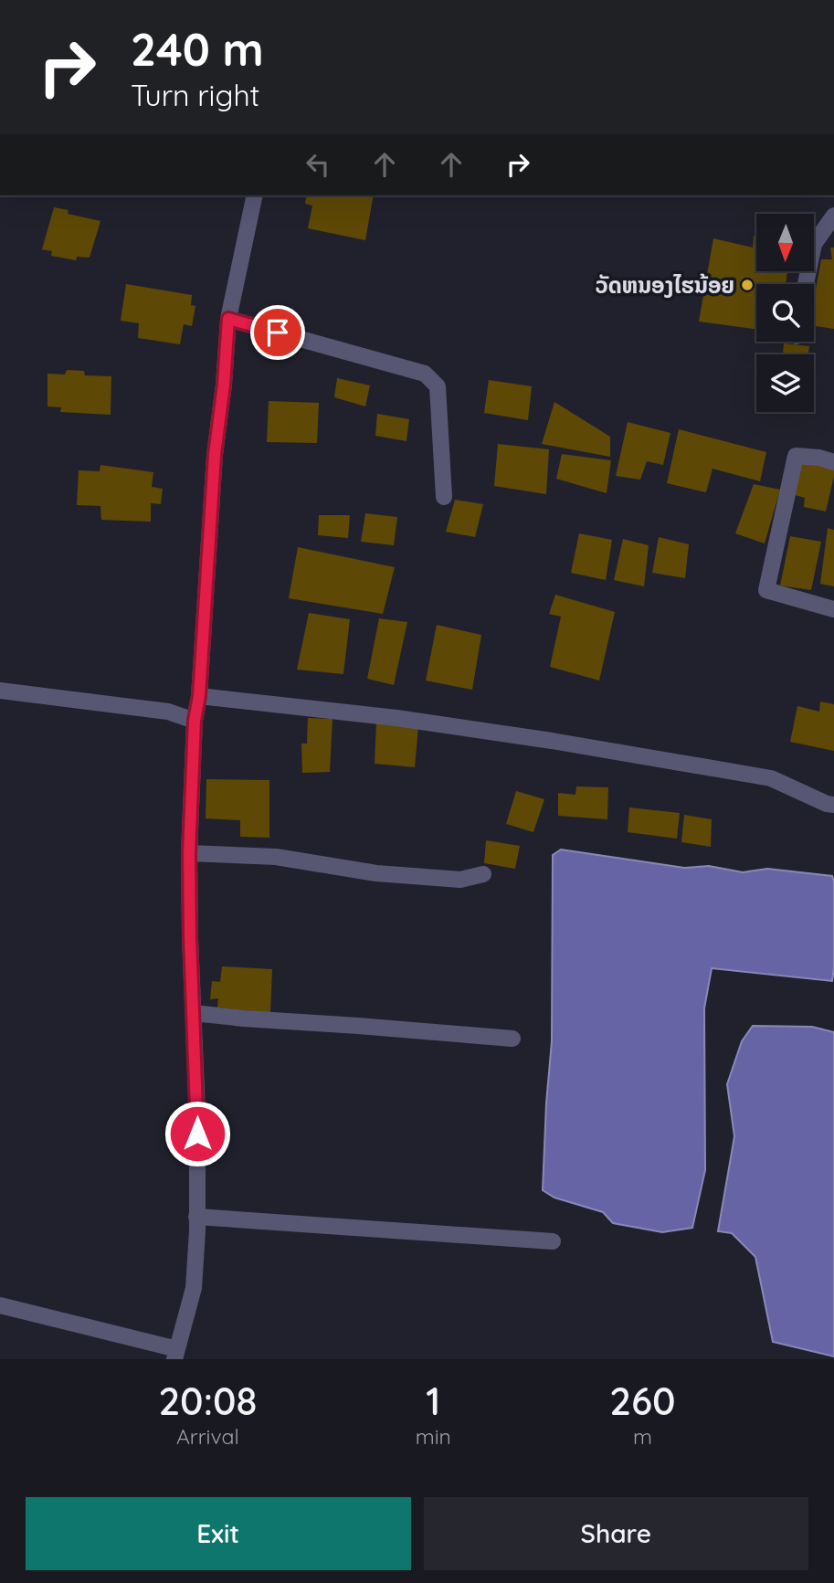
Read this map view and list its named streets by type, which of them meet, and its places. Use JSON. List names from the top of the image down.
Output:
{
  "places": ["ວັດຫນອງໄຮນ້ອຍ"],
  "north": "bottom",
  "page": {
    "turn": ["240 m", "Turn right"],
    "eta": [
      "20:08",
      "Arrival",
      "1",
      "min",
      "260",
      "m"
    ],
    "buttons": ["Exit", "Share"]
  }
}
